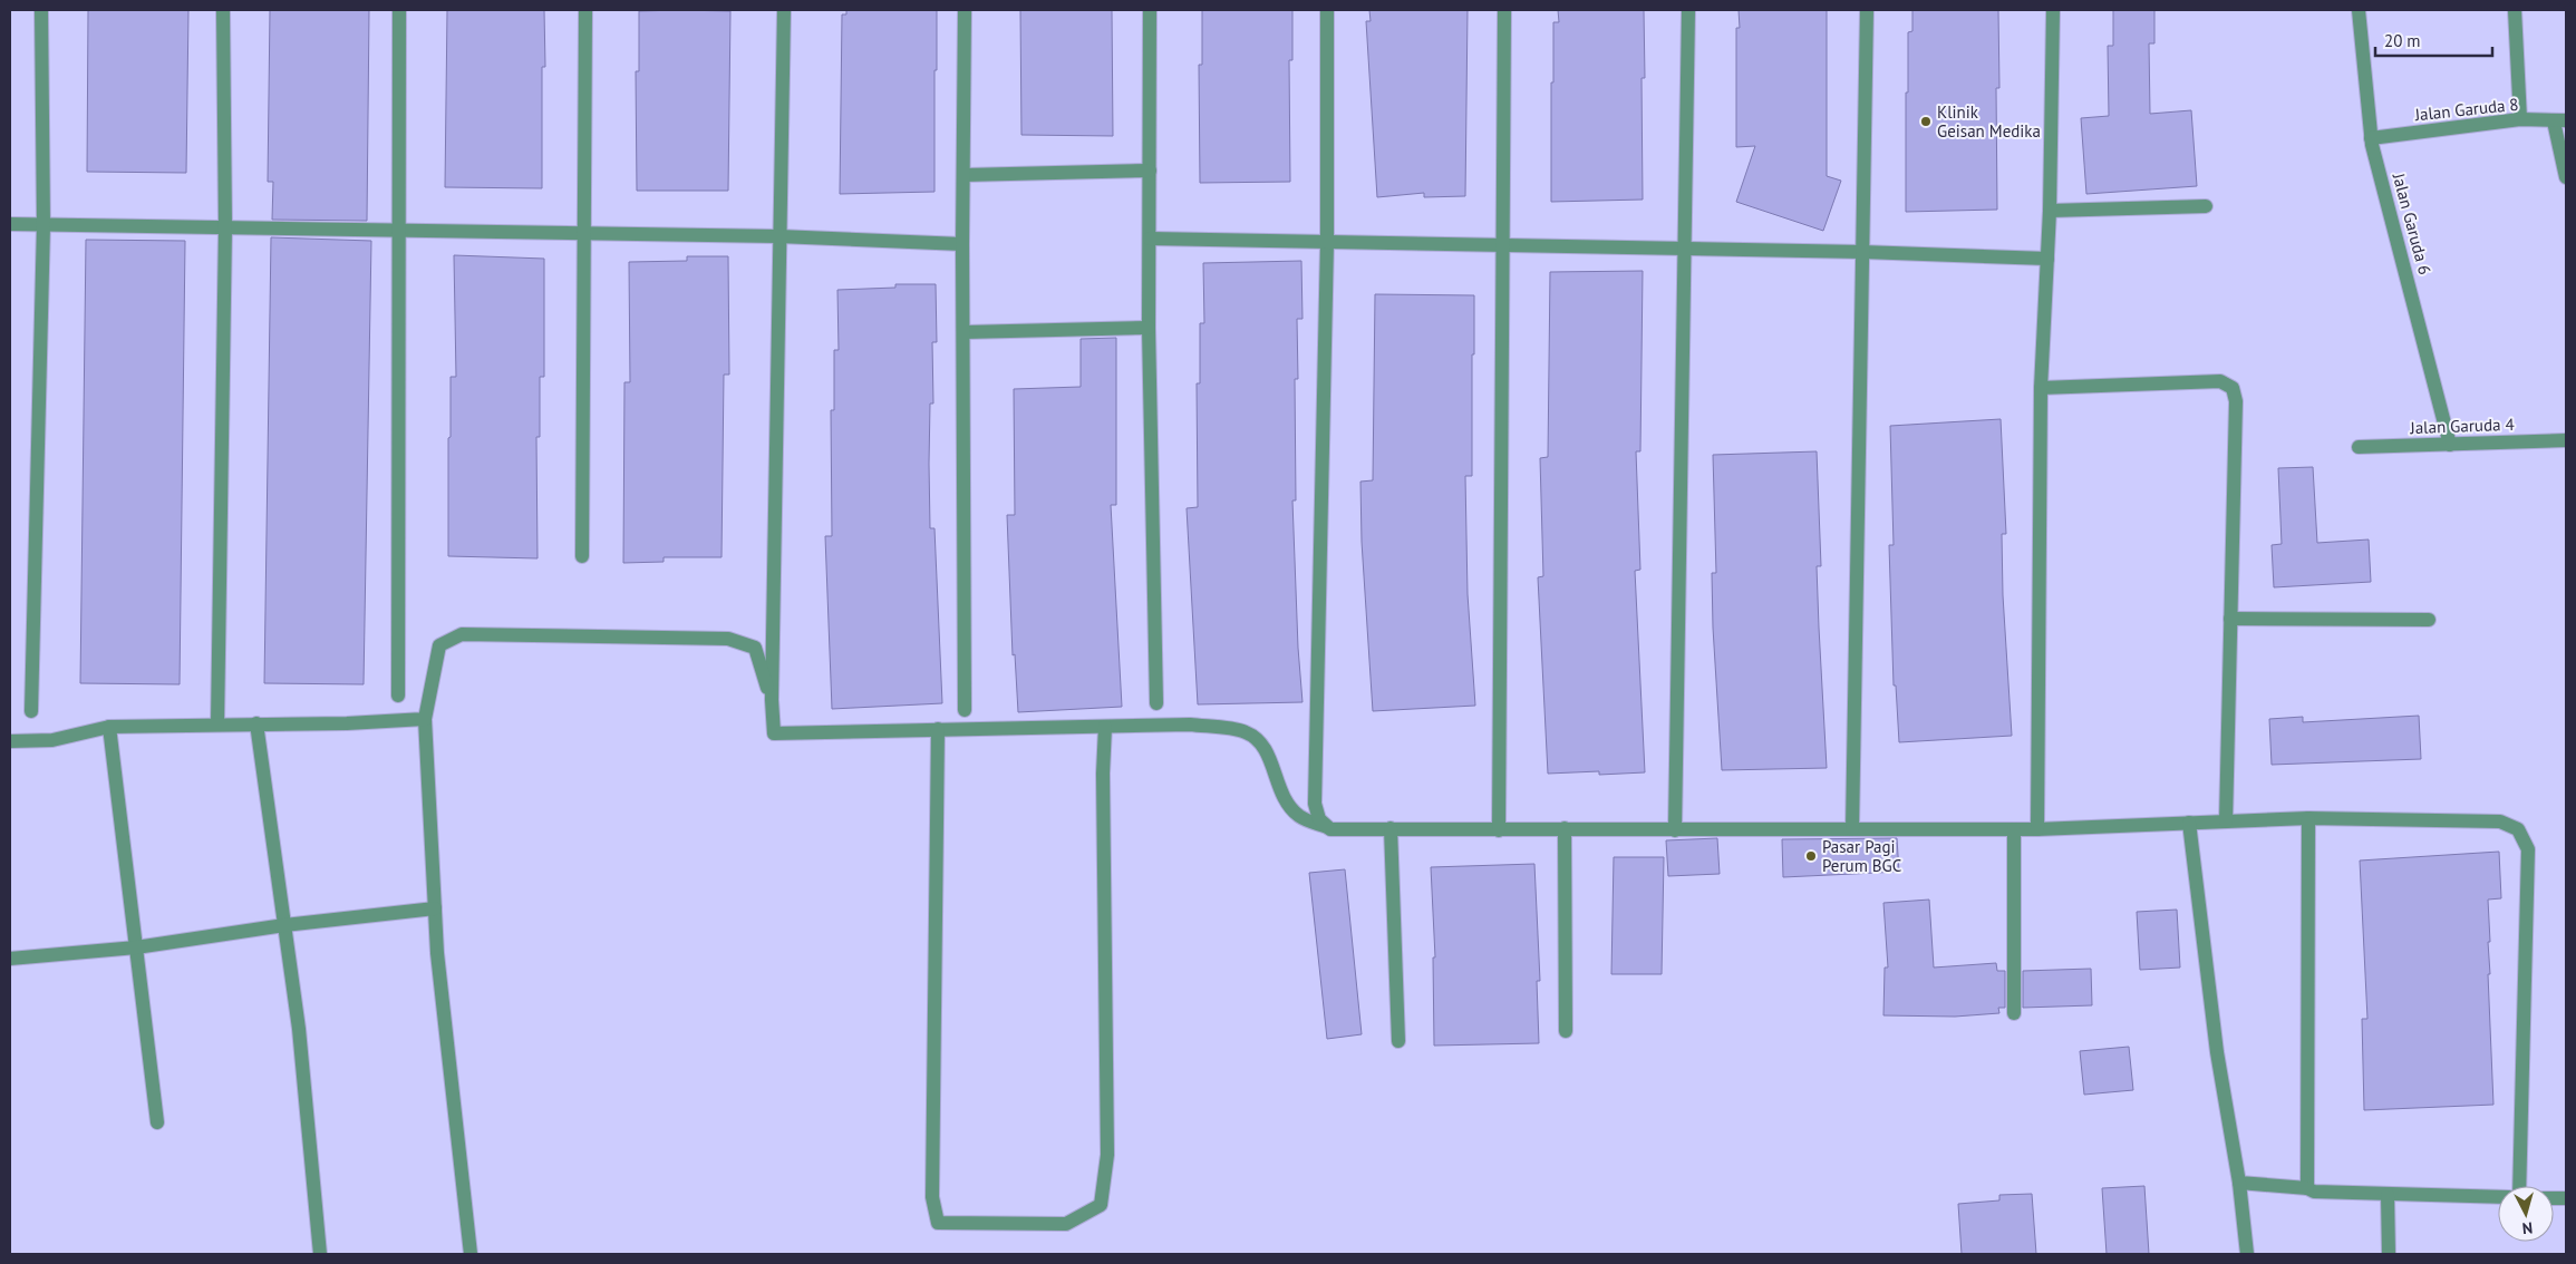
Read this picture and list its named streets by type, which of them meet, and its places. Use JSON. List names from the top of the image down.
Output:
{
  "streets": {
    "street": ["Jalan Garuda 8", "Jalan Garuda 6", "Jalan Garuda 4"]
  },
  "crossings": [
    ["Jalan Garuda 8", "Jalan Garuda 6"],
    ["Jalan Garuda 6", "Jalan Garuda 4"]
  ],
  "places": ["Klinik Geisan Medika", "Pasar Pagi Perum BGC"],
  "scale_bar": "20 m",
  "north": "bottom"
}
